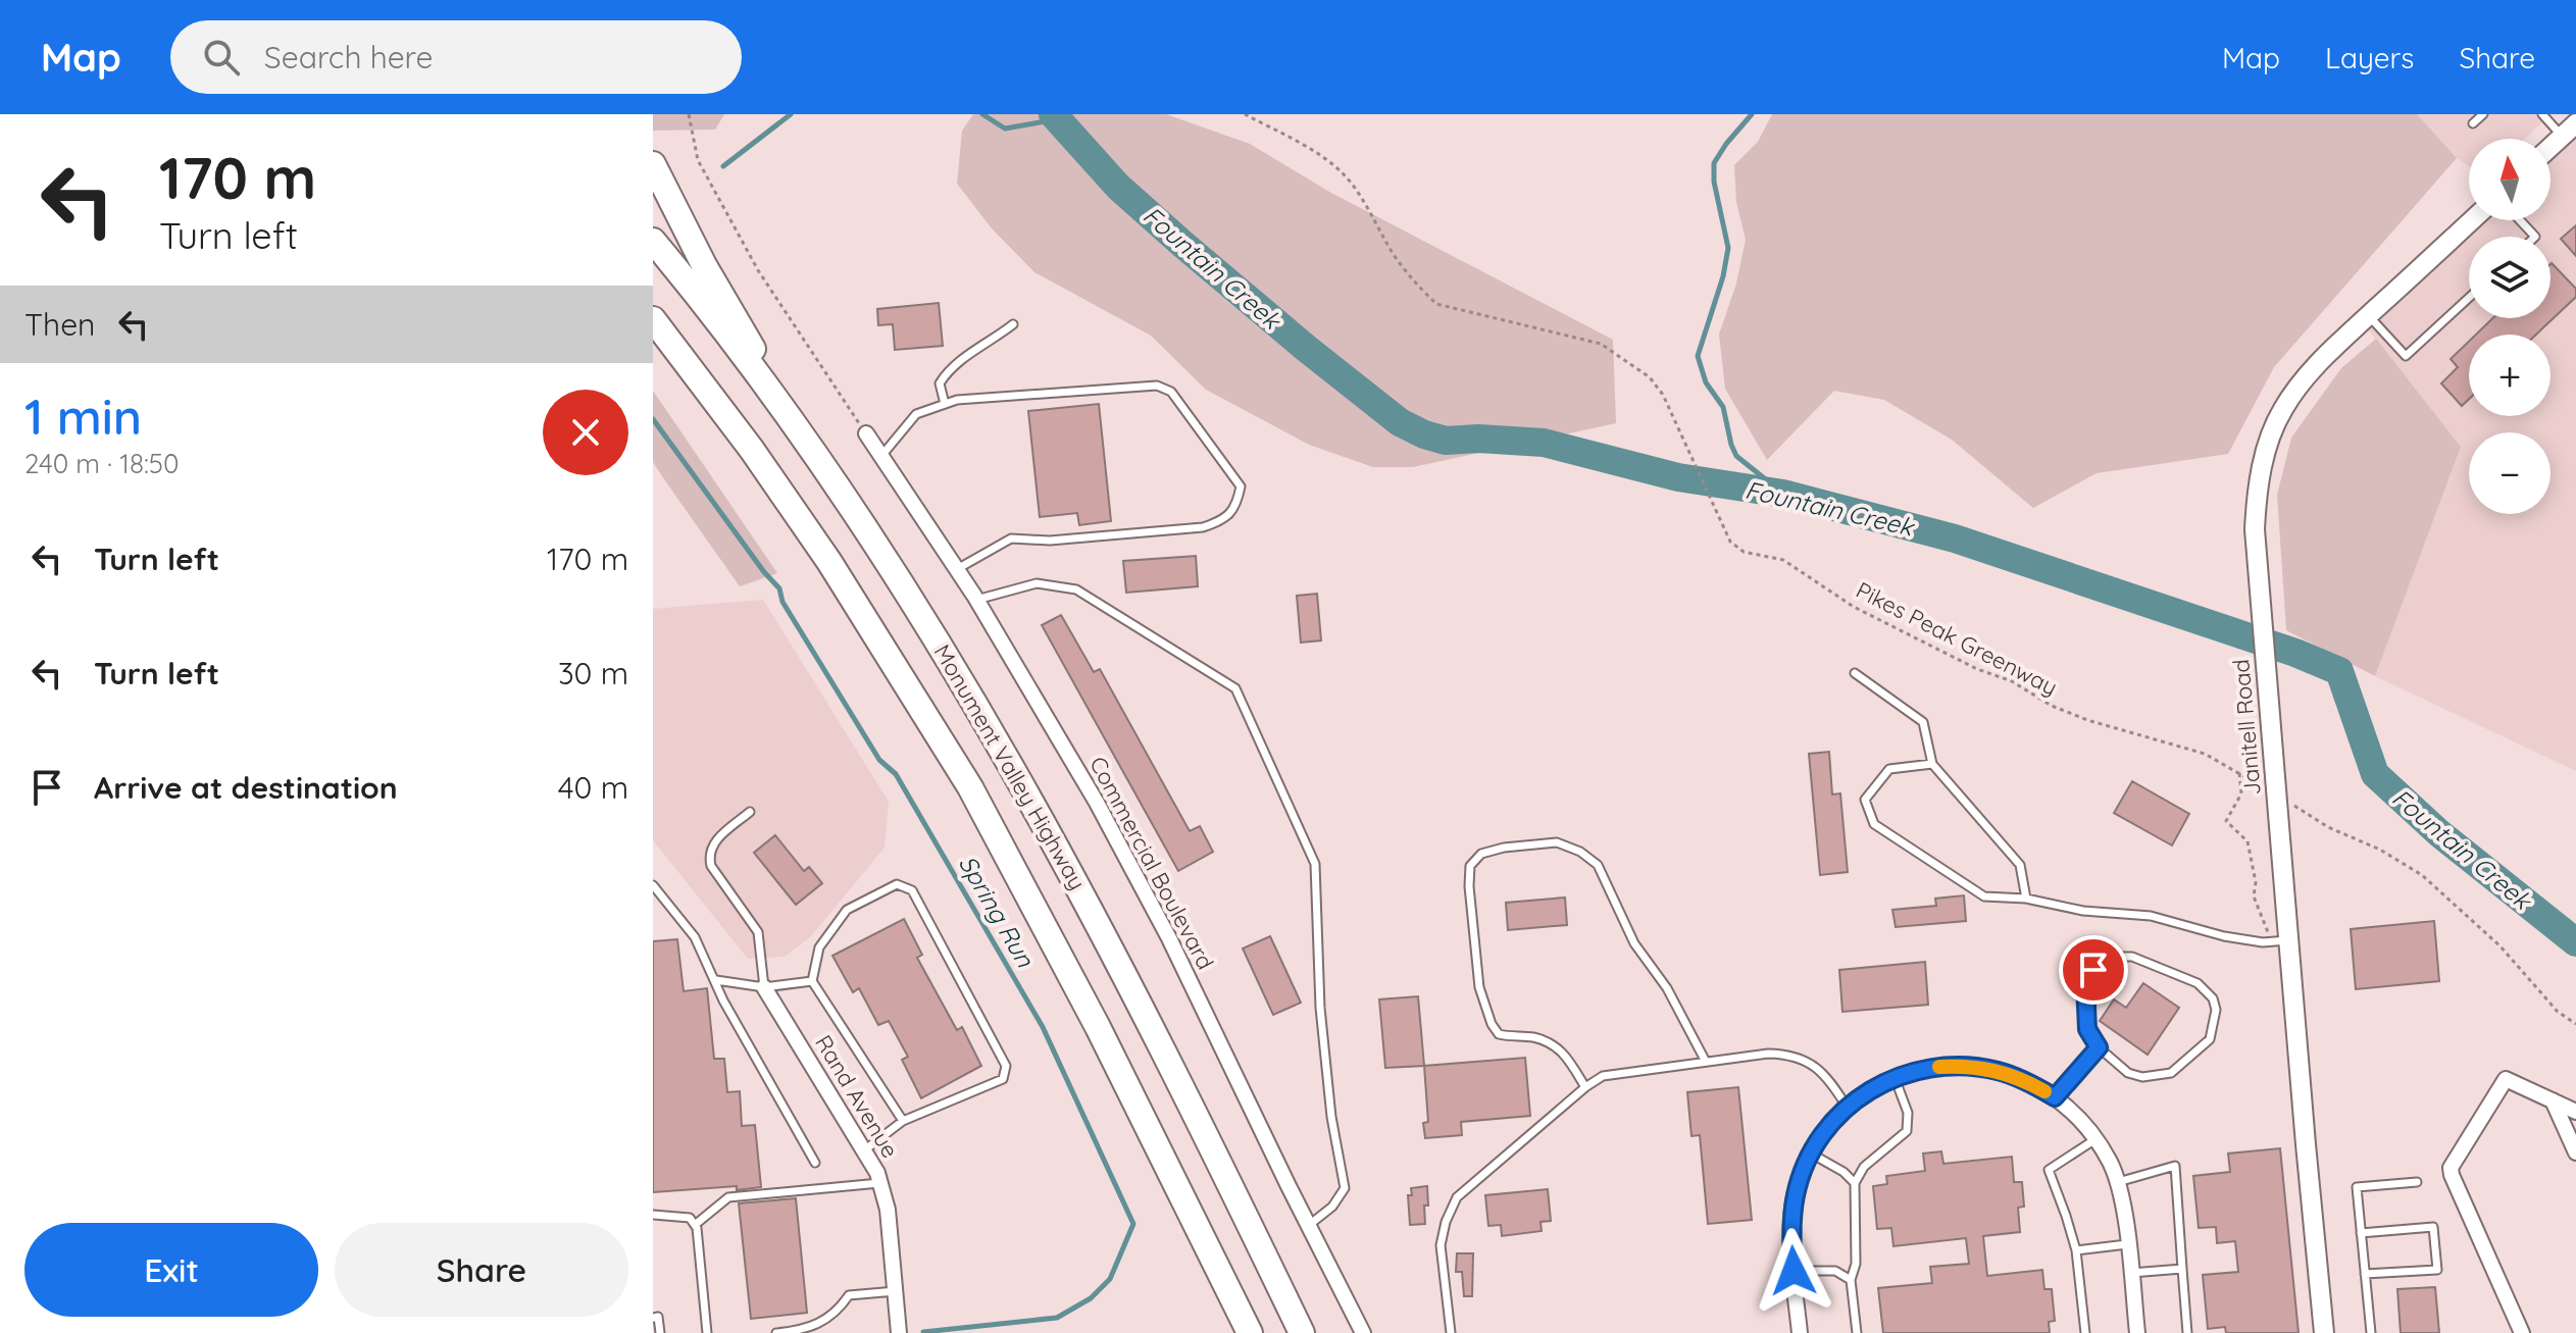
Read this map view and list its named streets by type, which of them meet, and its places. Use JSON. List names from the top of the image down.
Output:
{
  "streets": {
    "highway": ["Monument Valley Highway"],
    "street": ["Janitell Road", "Commercial Boulevard", "Rand Avenue"],
    "path": ["Pikes Peak Greenway"]
  },
  "water": ["Fountain Creek", "Spring Run"],
  "north": "top",
  "page": {
    "header": "Map",
    "search": "Search here",
    "nav": ["Map", "Layers", "Share"],
    "turn": ["170 m", "Turn left"],
    "map_buttons": ["+", "−"],
    "then": "Then",
    "heading": ["1 min", "240 m · 18:50"],
    "list": [
      {
        "name": "Turn left",
        "value": "170 m"
      },
      {
        "name": "Turn left",
        "value": "30 m"
      },
      {
        "name": "Arrive at destination",
        "value": "40 m"
      }
    ],
    "buttons": ["Exit", "Share"]
  }
}
